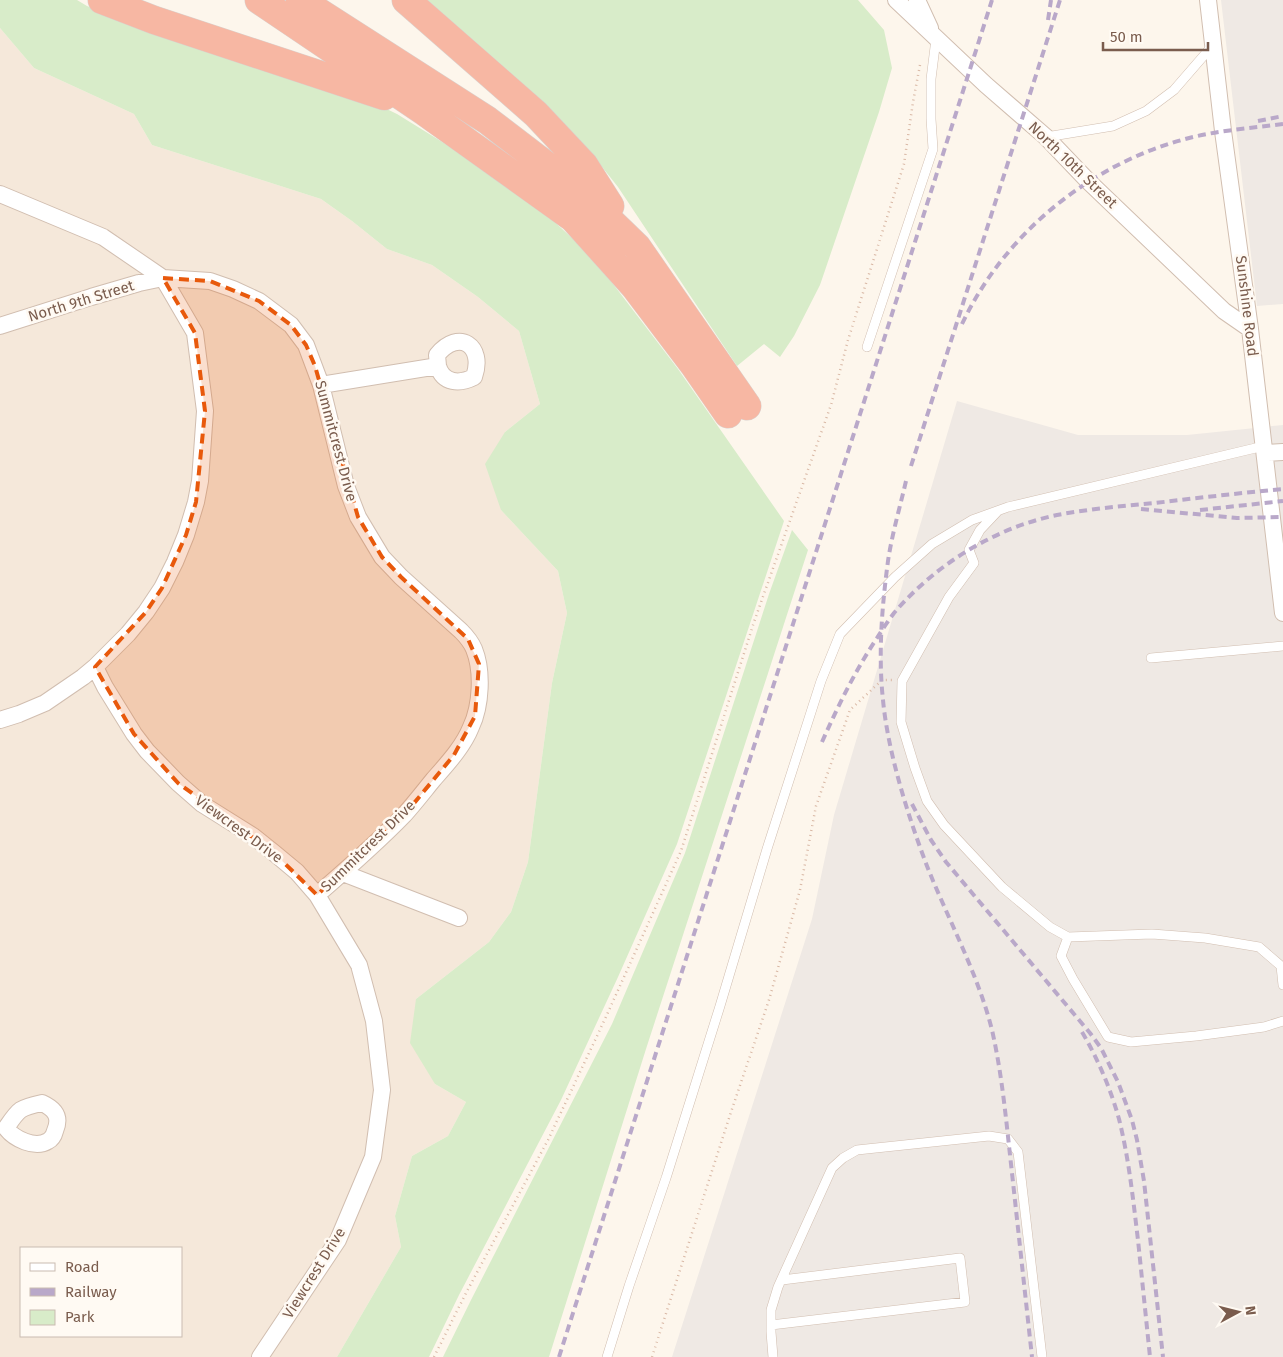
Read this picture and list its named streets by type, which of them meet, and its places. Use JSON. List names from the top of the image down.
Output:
{
  "streets": {
    "street": [
      "North 10th Street",
      "North 9th Street",
      "Sunshine Road",
      "Summitcrest Drive",
      "Viewcrest Drive"
    ]
  },
  "crossings": [
    ["North 10th Street", "Sunshine Road"],
    ["North 9th Street", "Summitcrest Drive"],
    ["Summitcrest Drive", "Viewcrest Drive"]
  ],
  "legend": ["Road", "Railway", "Park"],
  "scale_bar": "50 m",
  "north": "right"
}
